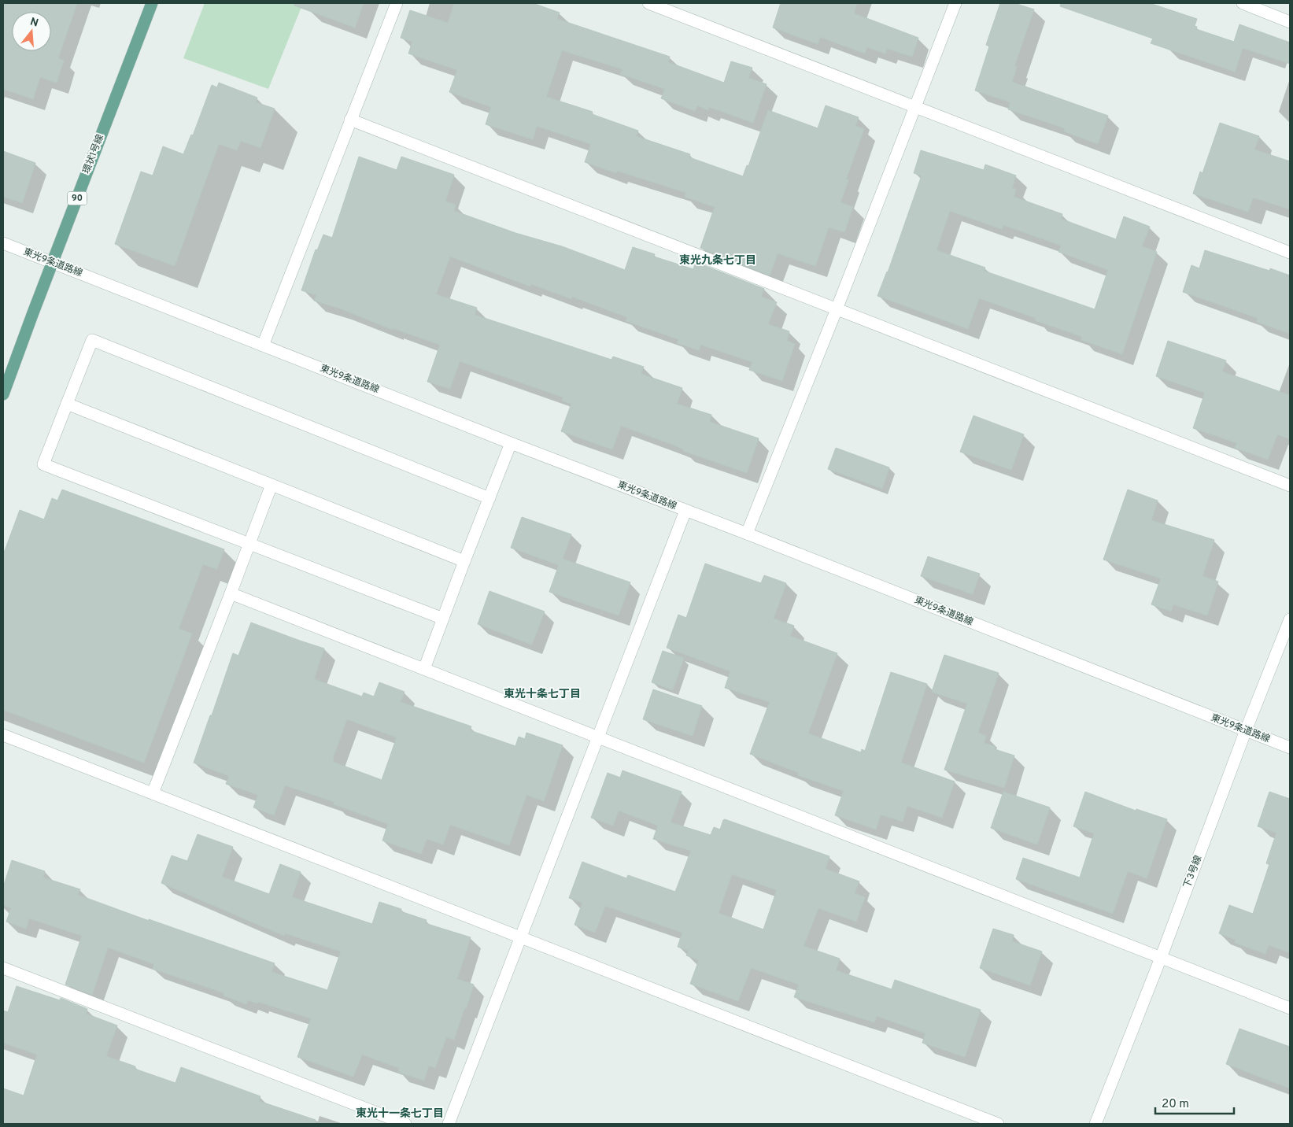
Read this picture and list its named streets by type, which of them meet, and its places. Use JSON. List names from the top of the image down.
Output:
{
  "streets": {
    "main road": ["環状1号線", "90"],
    "street": ["東光9条道路線", "下3号線"]
  },
  "crossings": [
    ["環状1号線", "東光9条道路線"],
    ["東光9条道路線", "下3号線"]
  ],
  "districts": ["東光九条七丁目", "東光十条七丁目", "東光十一条七丁目"],
  "scale_bar": "20 m",
  "north": "top"
}
